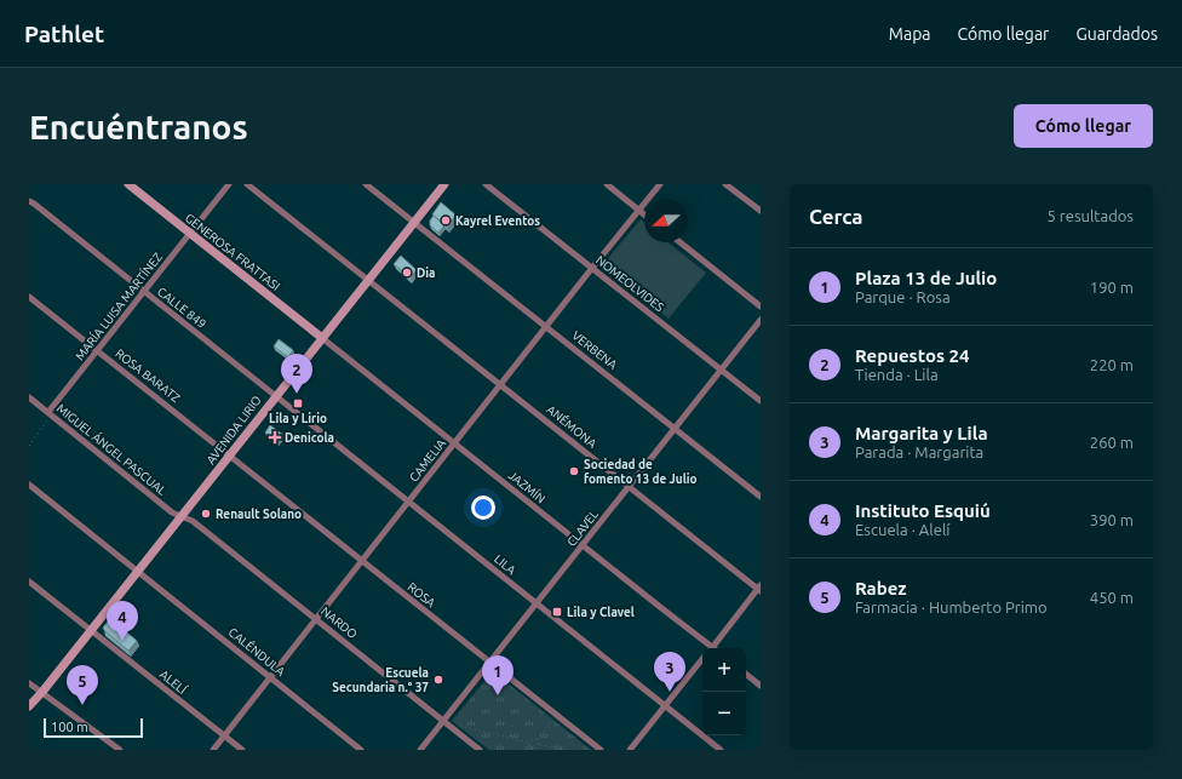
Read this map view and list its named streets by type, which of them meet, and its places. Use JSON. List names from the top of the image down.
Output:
{
  "streets": {
    "main road": ["GENEROSA FRATTASI", "AVENIDA LIRIO"],
    "street": [
      "NOMEOLVIDES",
      "MARÍA LUISA MARTÍNEZ",
      "CALLE 849",
      "VERBENA",
      "ROSA BARATZ",
      "ANÉMONA",
      "MIGUEL ÁNGEL PASCUAL",
      "CAMELIA",
      "JAZMÍN",
      "CLAVEL",
      "LILA",
      "ROSA",
      "NARDO",
      "CALÉNDULA",
      "ALELÍ"
    ]
  },
  "crossings": [
    ["GENEROSA FRATTASI", "MARÍA LUISA MARTÍNEZ"],
    ["GENEROSA FRATTASI", "AVENIDA LIRIO"],
    ["GENEROSA FRATTASI", "JAZMÍN"],
    ["NOMEOLVIDES", "CAMELIA"],
    ["NOMEOLVIDES", "CLAVEL"],
    ["MARÍA LUISA MARTÍNEZ", "CALLE 849"],
    ["MARÍA LUISA MARTÍNEZ", "ROSA BARATZ"],
    ["MARÍA LUISA MARTÍNEZ", "MIGUEL ÁNGEL PASCUAL"],
    ["CALLE 849", "AVENIDA LIRIO"],
    ["CALLE 849", "LILA"],
    ["VERBENA", "AVENIDA LIRIO"],
    ["VERBENA", "CAMELIA"],
    ["VERBENA", "CLAVEL"],
    ["ROSA BARATZ", "AVENIDA LIRIO"],
    ["ROSA BARATZ", "ROSA"],
    ["ANÉMONA", "AVENIDA LIRIO"],
    ["ANÉMONA", "CAMELIA"],
    ["ANÉMONA", "CLAVEL"],
    ["AVENIDA LIRIO", "MIGUEL ÁNGEL PASCUAL"],
    ["AVENIDA LIRIO", "JAZMÍN"],
    ["AVENIDA LIRIO", "LILA"],
    ["AVENIDA LIRIO", "ROSA"],
    ["AVENIDA LIRIO", "NARDO"],
    ["AVENIDA LIRIO", "CALÉNDULA"],
    ["AVENIDA LIRIO", "ALELÍ"],
    ["MIGUEL ÁNGEL PASCUAL", "NARDO"],
    ["CAMELIA", "JAZMÍN"],
    ["CAMELIA", "LILA"],
    ["CAMELIA", "ROSA"],
    ["CAMELIA", "NARDO"],
    ["CAMELIA", "CALÉNDULA"],
    ["CAMELIA", "ALELÍ"],
    ["JAZMÍN", "CLAVEL"],
    ["CLAVEL", "LILA"],
    ["CLAVEL", "ROSA"],
    ["CLAVEL", "NARDO"]
  ],
  "places": {
    "other": [
      "Kayrel Eventos",
      "Dia",
      "Sociedad de fomento 13 de Julio",
      "Renault Solano",
      "Escuela Secundaria n.° 37"
    ],
    "transit": ["Lila y Lirio", "Lila y Clavel"],
    "health": ["Denicola"]
  },
  "scale_bar": "100 m",
  "north": "left",
  "page": {
    "header": "Pathlet",
    "nav": ["Mapa", "Cómo llegar", "Guardados"],
    "buttons": "Cómo llegar",
    "title": "Encuéntranos",
    "heading": ["Cerca", "5 resultados"],
    "list": [
      {
        "mark": "1",
        "name": "Plaza 13 de Julio",
        "note": "Parque · Rosa",
        "value": "190 m"
      },
      {
        "mark": "2",
        "name": "Repuestos 24",
        "note": "Tienda · Lila",
        "value": "220 m"
      },
      {
        "mark": "3",
        "name": "Margarita y Lila",
        "note": "Parada · Margarita",
        "value": "260 m"
      },
      {
        "mark": "4",
        "name": "Instituto Esquiú",
        "note": "Escuela · Alelí",
        "value": "390 m"
      },
      {
        "mark": "5",
        "name": "Rabez",
        "note": "Farmacia · Humberto Primo",
        "value": "450 m"
      }
    ],
    "pins": [
      "2",
      "4",
      "3",
      "1",
      "5"
    ],
    "map_buttons": ["+", "−"],
    "scale": "100 m"
  }
}
